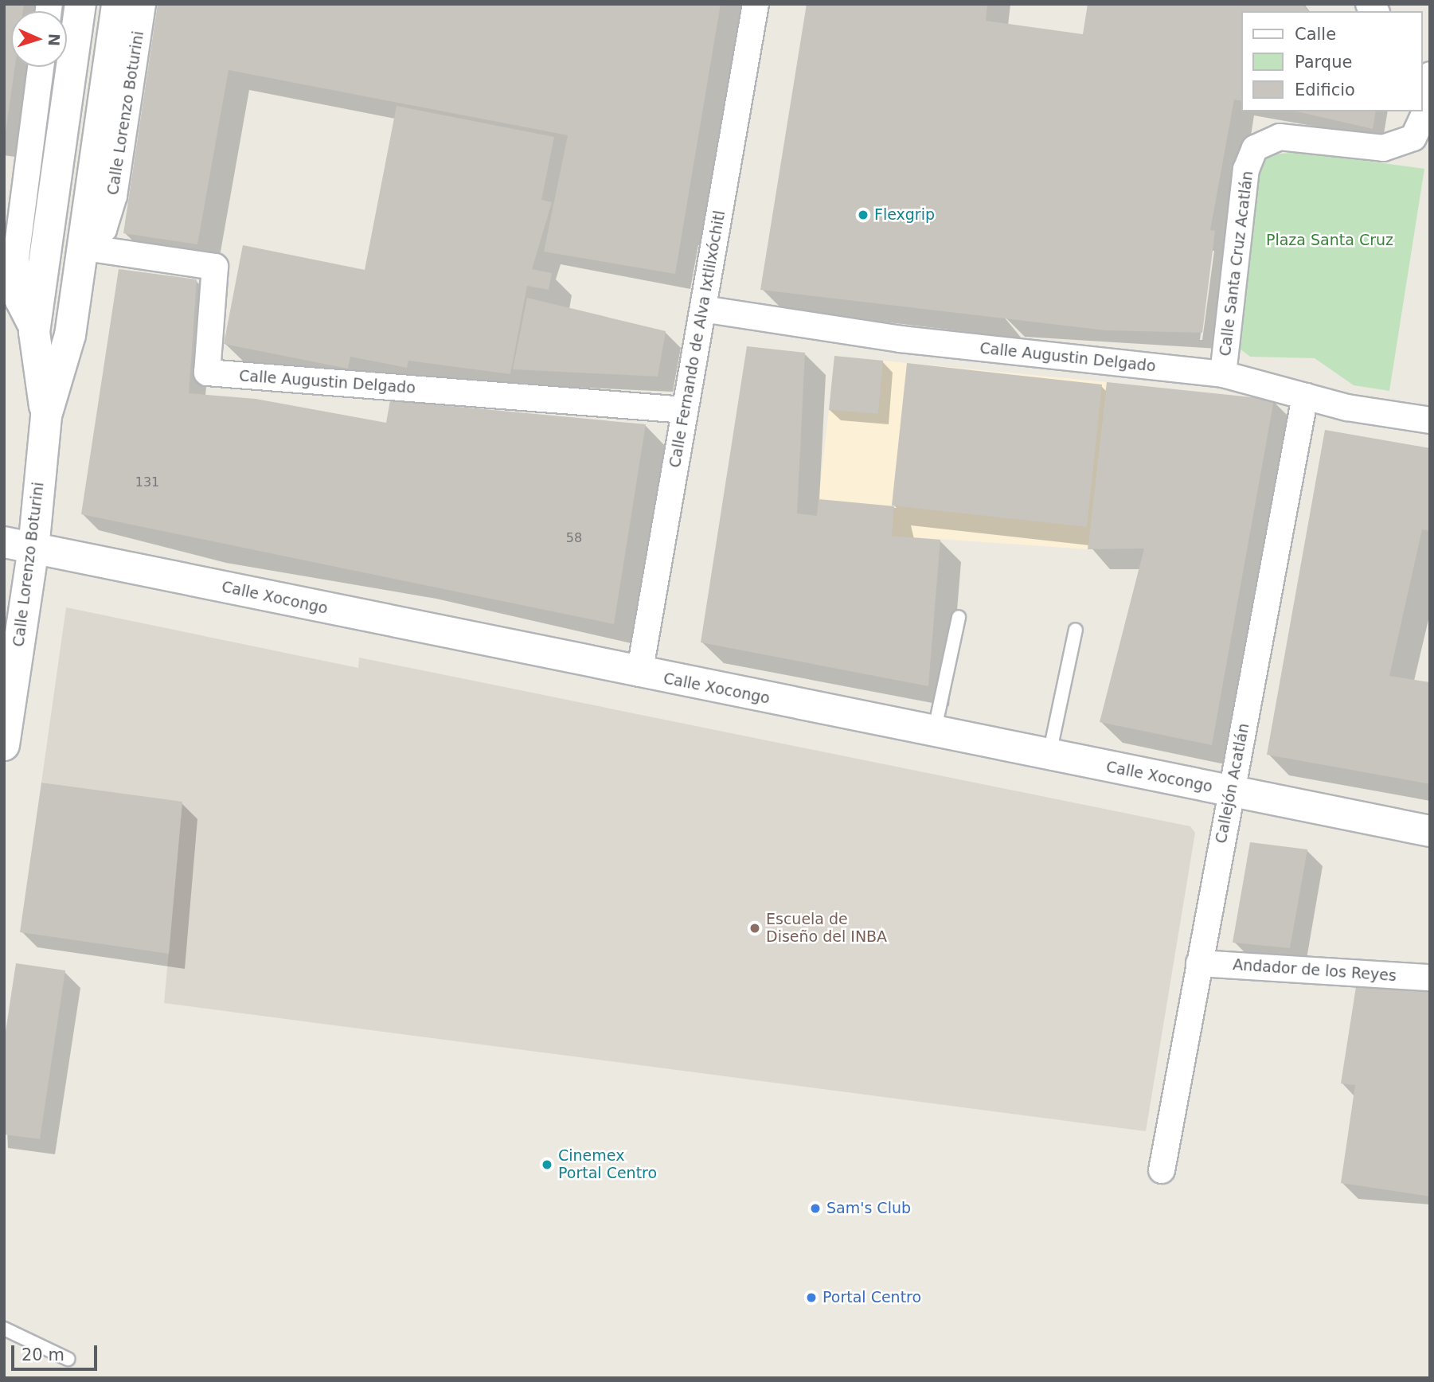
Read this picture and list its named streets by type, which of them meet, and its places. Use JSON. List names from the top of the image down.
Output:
{
  "streets": {
    "street": [
      "Calle Lorenzo Boturini",
      "Calle Santa Cruz Acatlán",
      "Calle Fernando de Alva Ixtlilxóchitl",
      "Calle Augustin Delgado",
      "Calle Xocongo",
      "Callejón Acatlán",
      "Andador de los Reyes"
    ]
  },
  "crossings": [
    ["Calle Lorenzo Boturini", "Calle Augustin Delgado"],
    ["Calle Lorenzo Boturini", "Calle Xocongo"],
    ["Calle Santa Cruz Acatlán", "Calle Augustin Delgado"],
    ["Calle Fernando de Alva Ixtlilxóchitl", "Calle Augustin Delgado"],
    ["Calle Fernando de Alva Ixtlilxóchitl", "Calle Xocongo"],
    ["Calle Augustin Delgado", "Callejón Acatlán"],
    ["Calle Xocongo", "Callejón Acatlán"],
    ["Callejón Acatlán", "Andador de los Reyes"]
  ],
  "parks": ["Plaza Santa Cruz"],
  "places": [
    "Flexgrip",
    "Escuela de Diseño del INBA",
    "Cinemex Portal Centro",
    "Sam's Club",
    "Portal Centro"
  ],
  "house_numbers": ["131", "58"],
  "legend": ["Calle", "Parque", "Edificio"],
  "scale_bar": "20 m",
  "north": "right"
}
